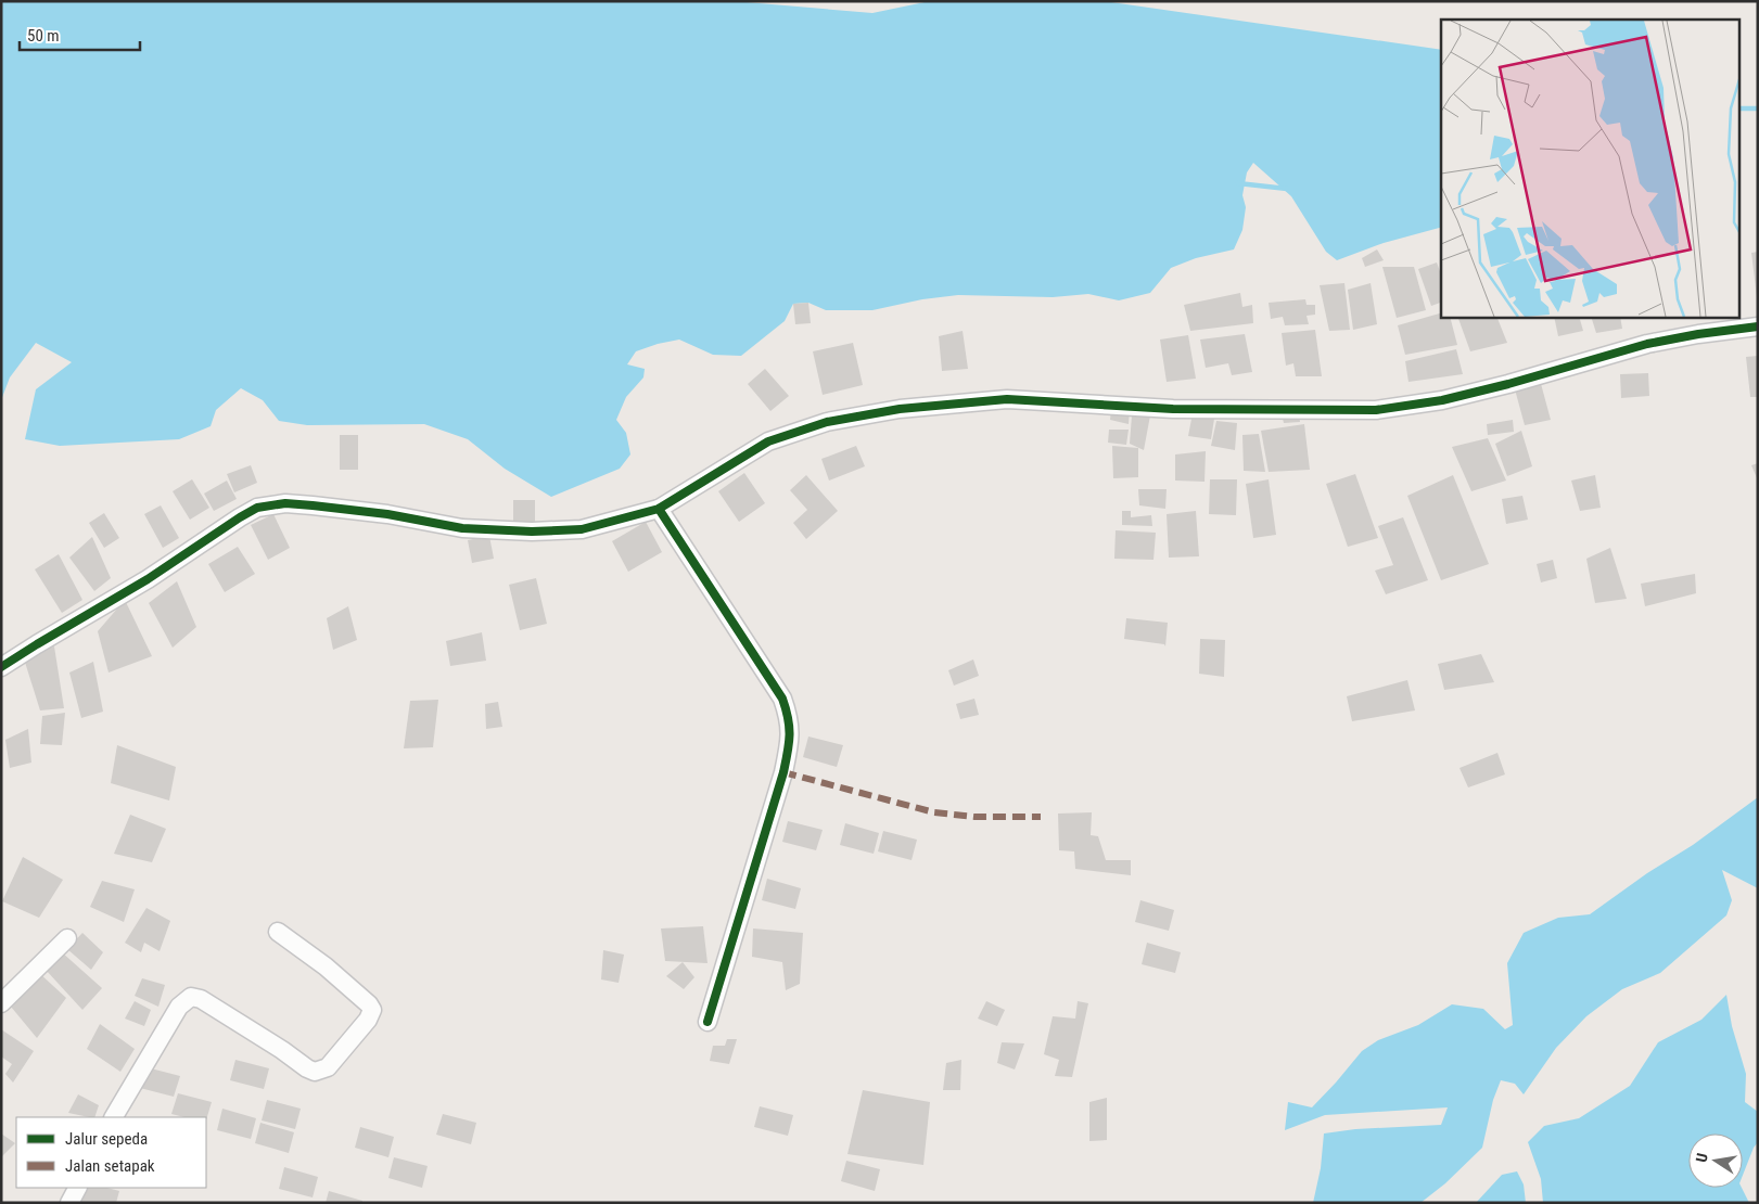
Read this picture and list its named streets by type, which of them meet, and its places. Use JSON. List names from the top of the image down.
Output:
{
  "legend": ["Jalur sepeda", "Jalan setapak"],
  "scale_bar": "50 m",
  "north": "left"
}
